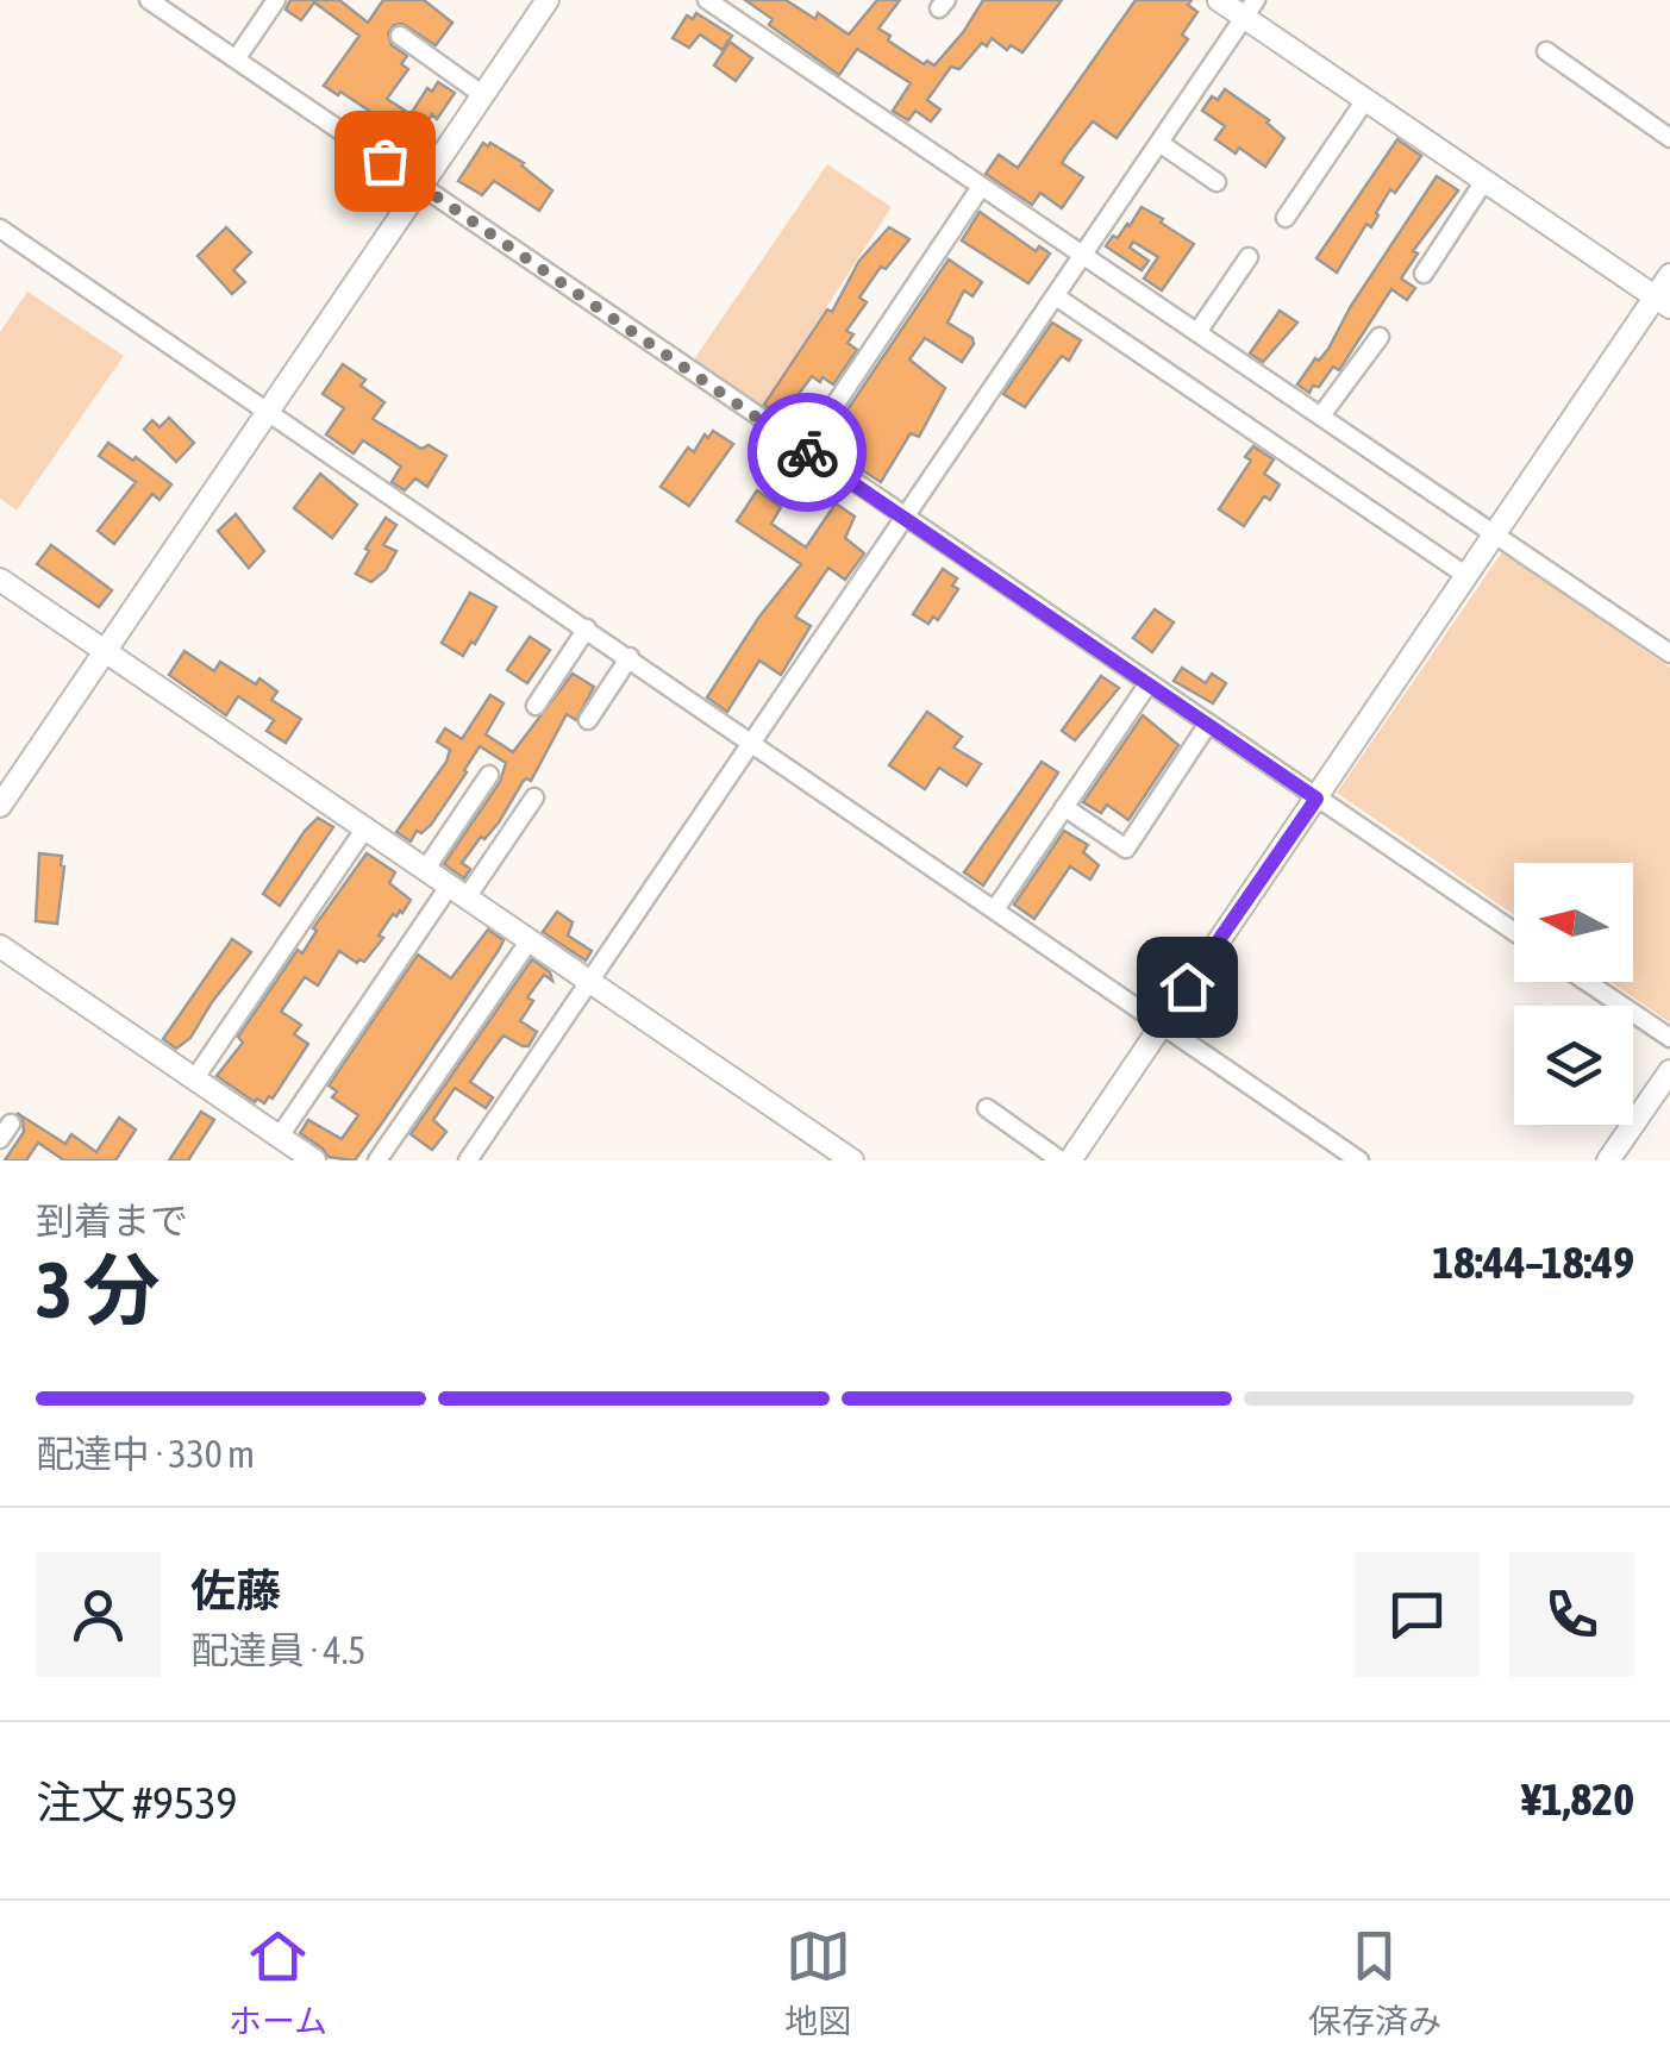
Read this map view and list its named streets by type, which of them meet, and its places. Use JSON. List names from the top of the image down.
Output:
{
  "north": "left",
  "page": {
    "heading": ["3 分", "到着まで", "18:44–18:49"],
    "panel": [
      "佐藤",
      "配達員 · 4.5",
      "注文 #9539",
      "¥1,820"
    ],
    "bar": "配達中 · 330 m",
    "tabs": ["ホーム", "地図", "保存済み"]
  }
}
